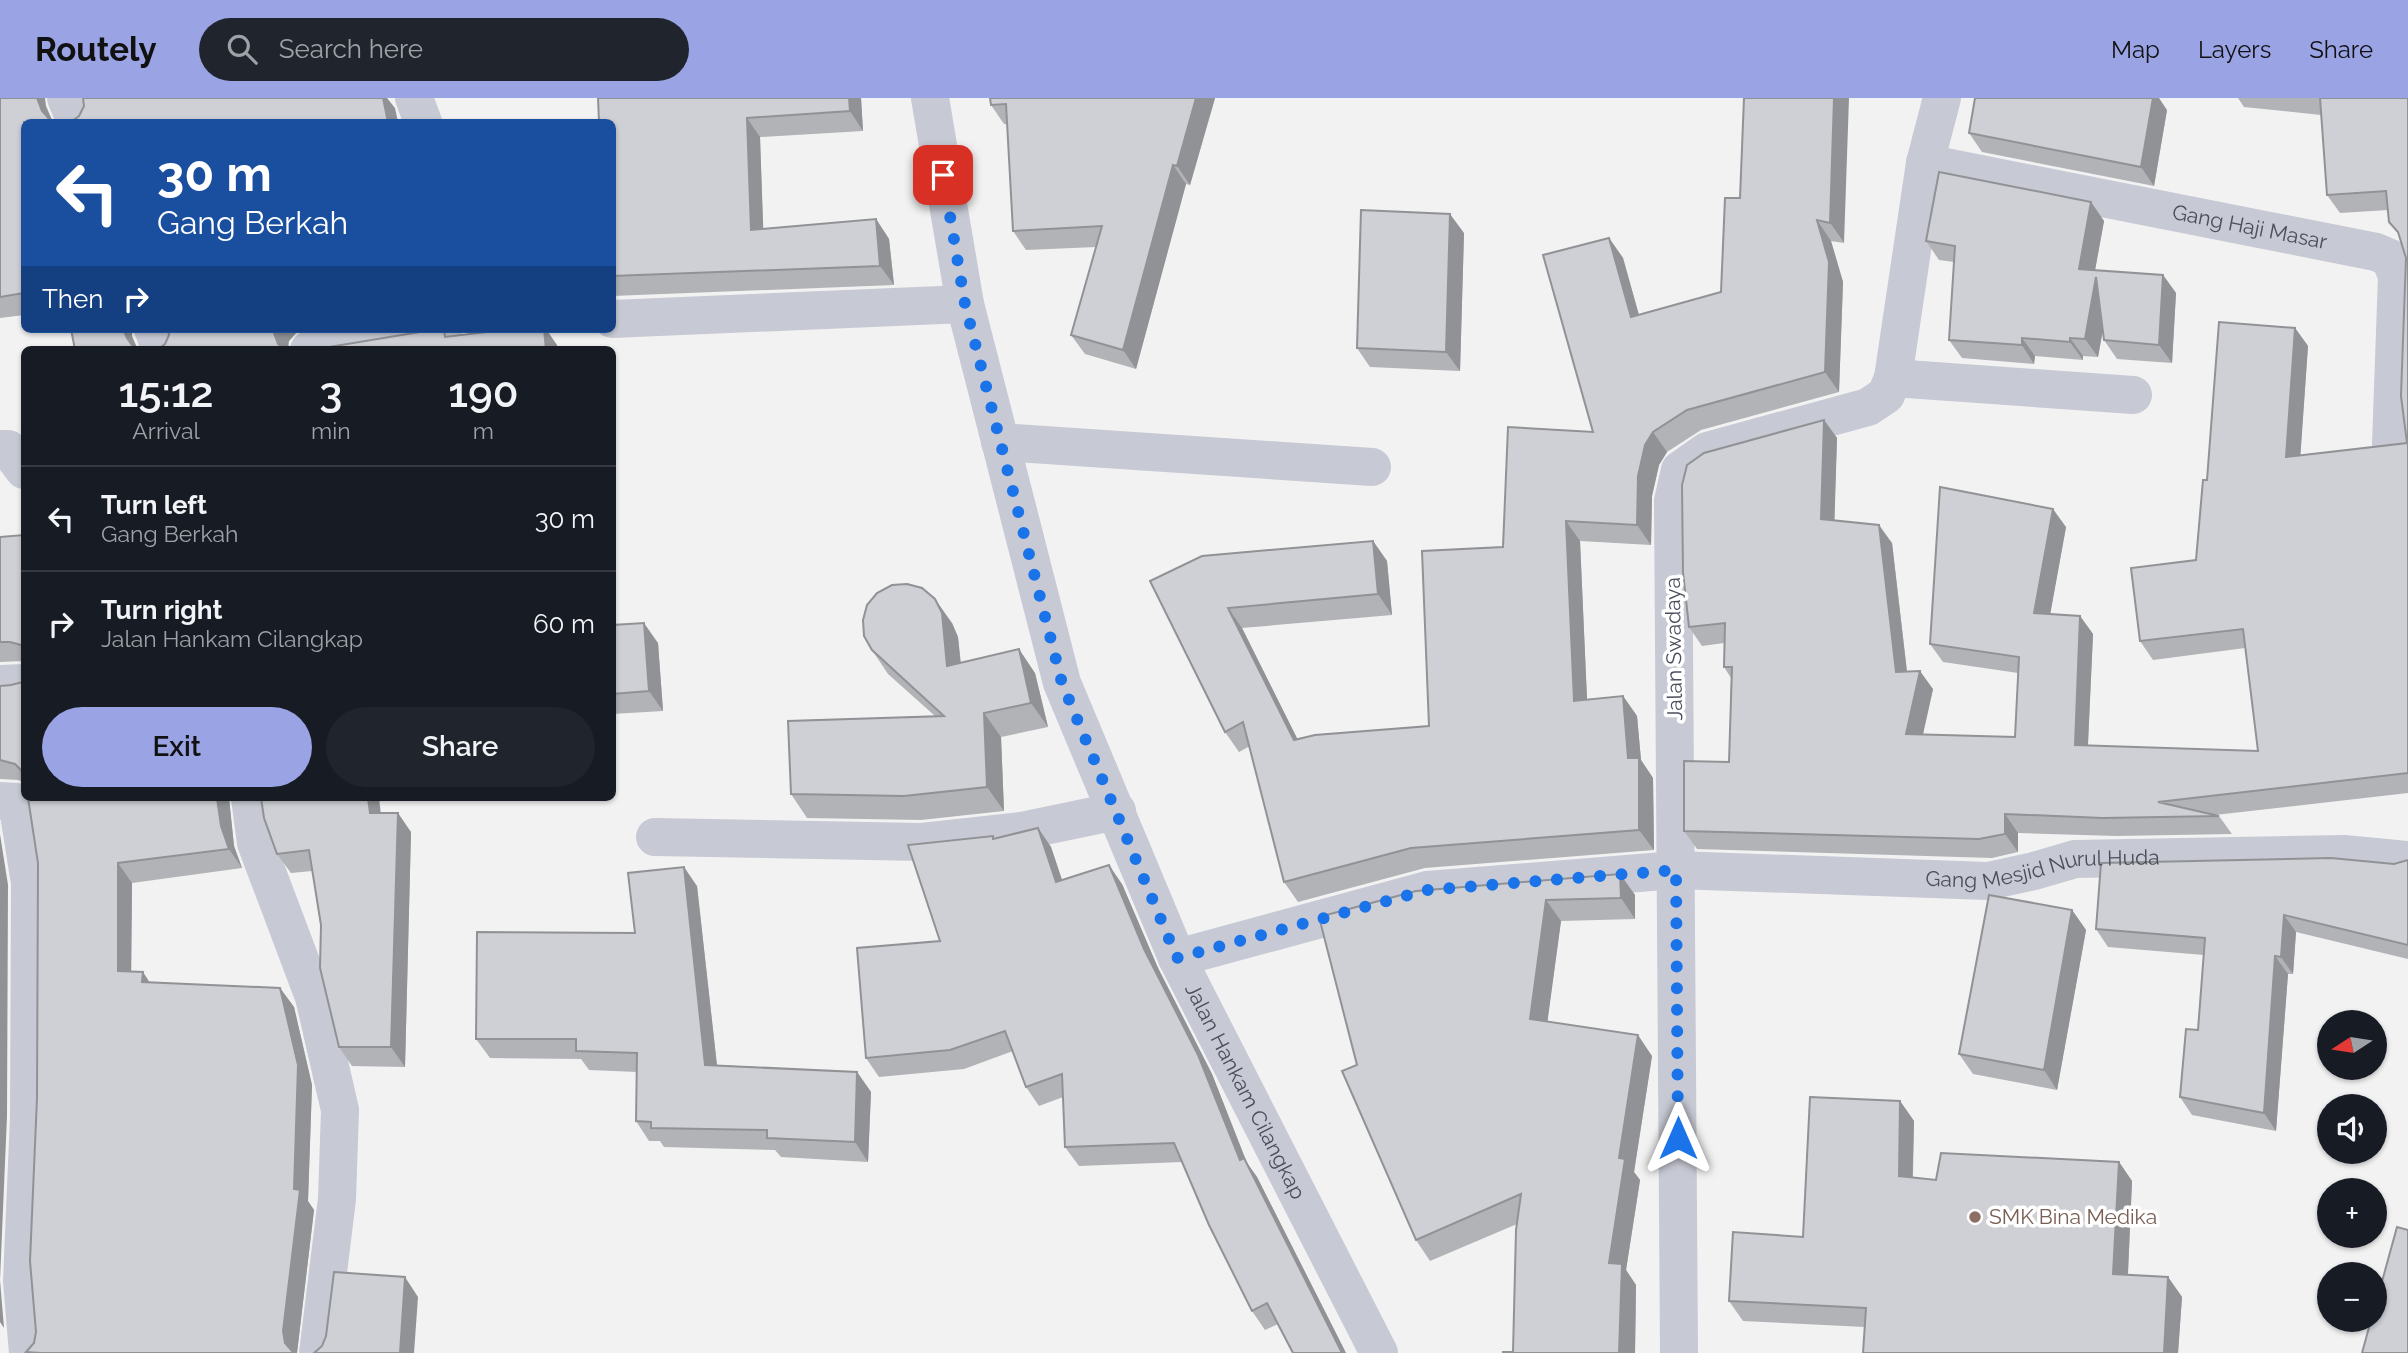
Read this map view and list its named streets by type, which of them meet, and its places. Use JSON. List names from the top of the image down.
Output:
{
  "streets": {
    "street": [
      "Gang Haji Masar",
      "Jalan Swadaya",
      "Gang Mesjid Nurul Huda",
      "Jalan Hankam Cilangkap"
    ]
  },
  "crossings": [
    ["Jalan Swadaya", "Gang Mesjid Nurul Huda"],
    ["Gang Mesjid Nurul Huda", "Jalan Hankam Cilangkap"]
  ],
  "places": ["SMK Bina Medika"],
  "north": "left",
  "page": {
    "header": "Routely",
    "search": "Search here",
    "nav": ["Map", "Layers", "Share"],
    "turn": ["30 m", "Gang Berkah"],
    "then": "Then",
    "eta": [
      "15:12",
      "Arrival",
      "3",
      "min",
      "190",
      "m"
    ],
    "list": [
      {
        "name": "Turn left",
        "note": "Gang Berkah",
        "value": "30 m"
      },
      {
        "name": "Turn right",
        "note": "Jalan Hankam Cilangkap",
        "value": "60 m"
      }
    ],
    "buttons": ["Exit", "Share"],
    "map_buttons": ["+", "−"]
  }
}
